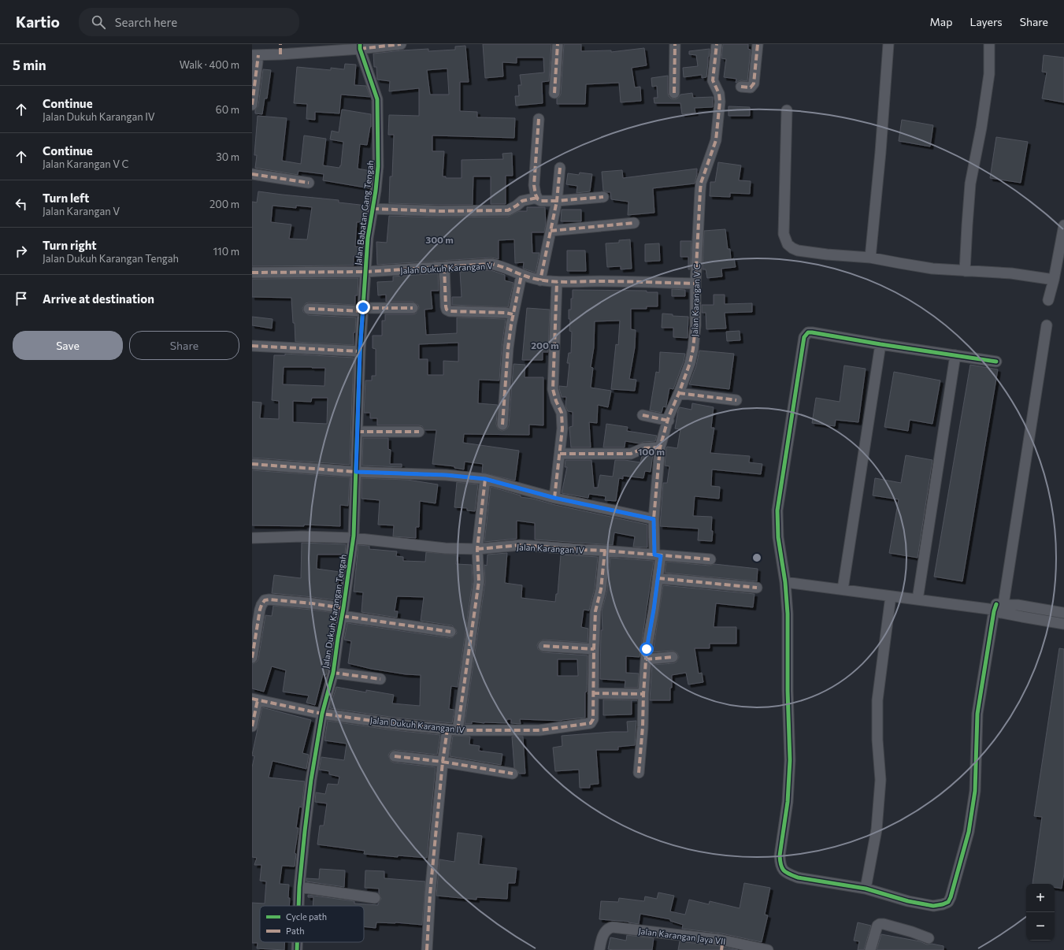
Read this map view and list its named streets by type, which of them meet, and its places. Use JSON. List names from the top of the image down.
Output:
{
  "streets": {
    "street": [
      "Jalan Babatan Gang Tengah",
      "Jalan Dukuh Karangan V",
      "Jalan Karangan V C",
      "Jalan Karangan IV",
      "Jalan Dukuh Karangan Tengah",
      "Jalan Dukuh Karangan IV",
      "Jalan Karangan Jaya VII"
    ]
  },
  "crossings": [
    ["Jalan Babatan Gang Tengah", "Jalan Dukuh Karangan V"],
    ["Jalan Babatan Gang Tengah", "Jalan Dukuh Karangan Tengah"],
    ["Jalan Dukuh Karangan V", "Jalan Karangan V C"],
    ["Jalan Dukuh Karangan V", "Jalan Dukuh Karangan Tengah"],
    ["Jalan Karangan V C", "Jalan Karangan IV"],
    ["Jalan Karangan IV", "Jalan Dukuh Karangan Tengah"],
    ["Jalan Dukuh Karangan Tengah", "Jalan Dukuh Karangan IV"]
  ],
  "legend": ["Cycle path", "Path"],
  "page": {
    "header": "Kartio",
    "search": "Search here",
    "nav": ["Map", "Layers", "Share"],
    "heading": ["5 min", "Walk · 400 m"],
    "list": [
      ["Continue", "Jalan Dukuh Karangan IV", "60 m"],
      ["Continue", "Jalan Karangan V C", "30 m"],
      ["Turn left", "Jalan Karangan V", "200 m"],
      ["Turn right", "Jalan Dukuh Karangan Tengah", "110 m"],
      "Arrive at destination"
    ],
    "buttons": ["Save", "Share"],
    "map_buttons": ["+", "−"]
  },
  "rings": ["300 m", "200 m", "100 m"]
}
